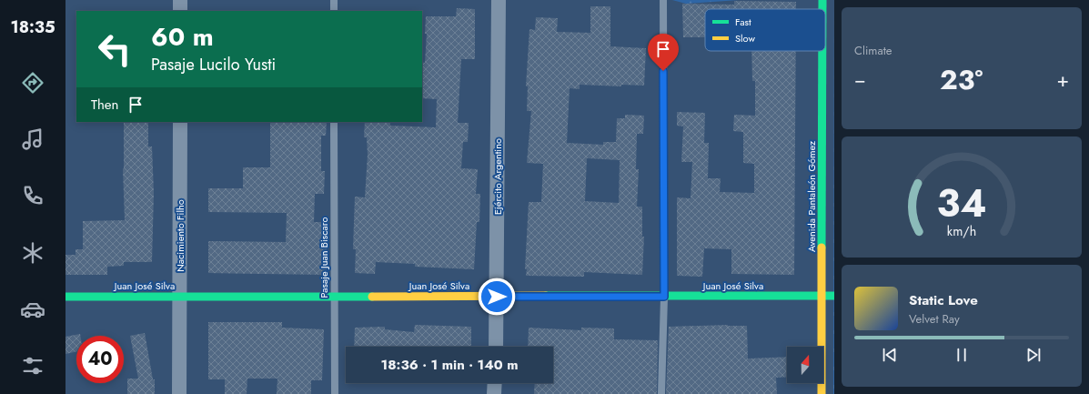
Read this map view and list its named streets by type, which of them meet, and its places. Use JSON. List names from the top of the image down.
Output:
{
  "streets": {
    "street": [
      "Ejército Argentino",
      "Avenida Pantaleón Gómez",
      "Nacimiento Filho",
      "Juan José Silva"
    ],
    "lane": ["Pasaje Juan Biscaro"]
  },
  "crossings": [
    ["Ejército Argentino", "Juan José Silva"],
    ["Avenida Pantaleón Gómez", "Juan José Silva"],
    ["Nacimiento Filho", "Juan José Silva"],
    ["Pasaje Juan Biscaro", "Juan José Silva"]
  ],
  "legend": ["Fast", "Slow"],
  "north": "top",
  "page": {
    "tabs": "18:35",
    "tile": "Climate",
    "turn": ["60 m", "Pasaje Lucilo Yusti"],
    "heat": ["−", "23°", "+"],
    "then": "Then",
    "song": ["Static Love", "Velvet Ray"],
    "limit": "40",
    "trip": "18:36 · 1 min · 140 m",
    "gauge": ["34", "km/h"]
  }
}
